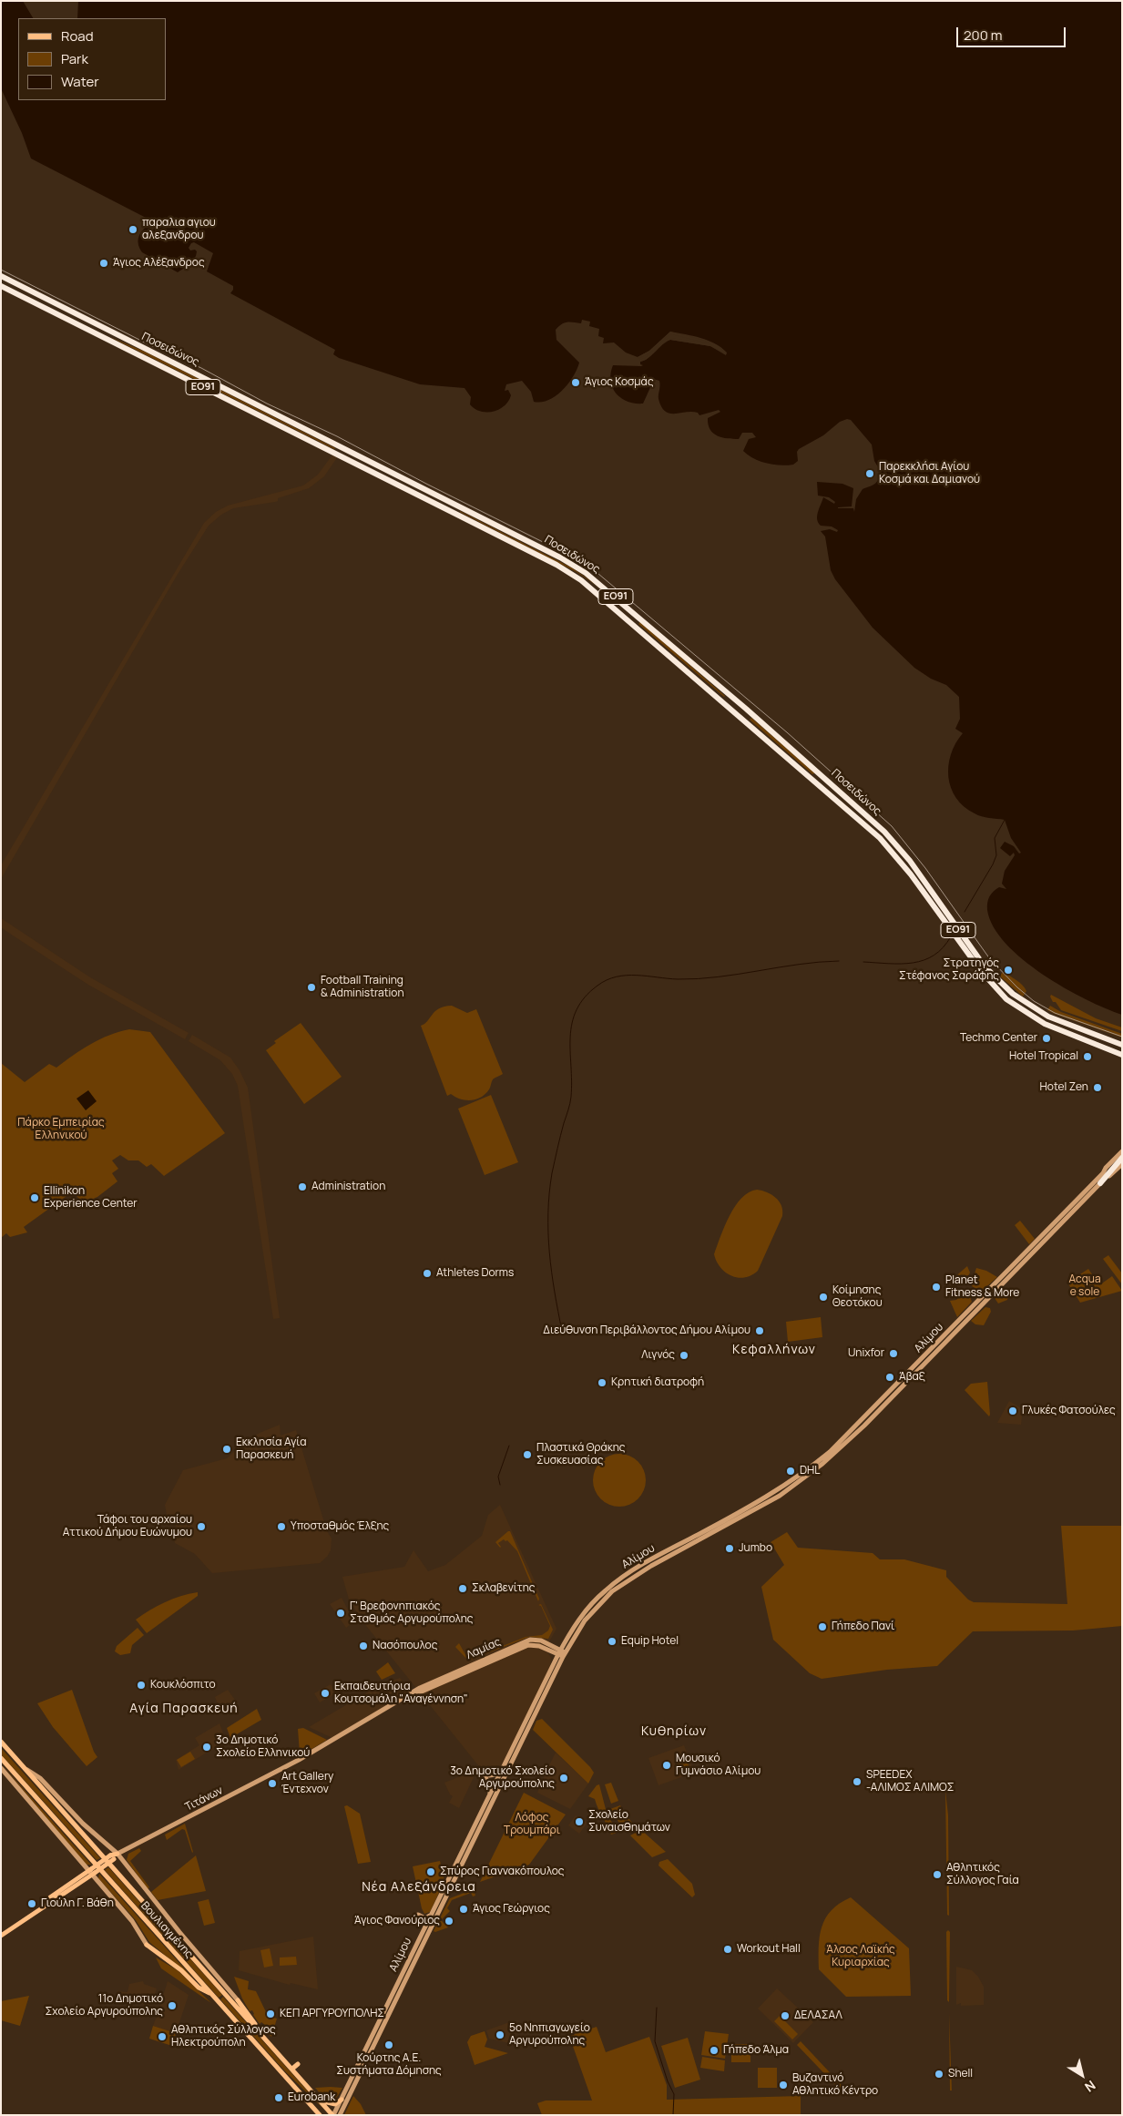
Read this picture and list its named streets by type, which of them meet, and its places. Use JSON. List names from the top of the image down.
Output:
{
  "streets": {
    "highway": ["Ποσειδώνος", "ΕΟ91"],
    "main road": [
      "Αλίμου",
      "Λαμίας",
      "Τιτάνων",
      "Βουλιαγμένης"
    ]
  },
  "crossings": [
    ["Αλίμου", "Λαμίας"],
    ["Αλίμου", "Βουλιαγμένης"],
    ["Λαμίας", "Τιτάνων"],
    ["Τιτάνων", "Βουλιαγμένης"]
  ],
  "districts": [
    "Κεφαλλήνων",
    "Αγία Παρασκευή",
    "Κυθηρίων",
    "Νέα Αλεξάνδρεια"
  ],
  "parks": [
    "Πάρκο Εμπειρίας Ελληνικού",
    "Acqua e sole",
    "Λόφος Τρουμπάρι",
    "Άλσος Λαϊκής Κυριαρχίας"
  ],
  "places": [
    "παραλια αγιου αλεξανδρου",
    "Άγιος Αλέξανδρος",
    "Άγιος Κοσμάς",
    "Παρεκκλήσι Αγίου Κοσμά και Δαμιανού",
    "Στρατηγός Στέφανος Σαράφης",
    "Football Training & Administration",
    "Techmo Center",
    "Hotel Tropical",
    "Hotel Zen",
    "Administration",
    "Ellinikon Experience Center",
    "Athletes Dorms",
    "Planet Fitness & More",
    "Κοίμησης Θεοτόκου",
    "Διεύθυνση Περιβάλλοντος Δήμου Αλίμου",
    "Unixfor",
    "Λιγνός",
    "Άβαξ",
    "Κρητική διατροφή",
    "Γλυκές Φατσούλες",
    "Εκκλησία Αγία Παρασκευή",
    "Πλαστικά Θράκης Συσκευασίας",
    "DHL",
    "Τάφοι του αρχαίου Αττικού Δήμου Ευώνυμου",
    "Υποσταθμός Έλξης",
    "Jumbo",
    "Σκλαβενίτης",
    "Γ' Βρεφονηπιακός Σταθμός Αργυρούπολης",
    "Γήπεδο Πανί",
    "Equip Hotel",
    "Νασόπουλος",
    "Κουκλόσπιτο",
    "Εκπαιδευτήρια Κουτσομάλη \"Αναγέννηση\"",
    "3ο Δημοτικό Σχολείο Ελληνικού",
    "Μουσικό Γυμνάσιο Αλίμου",
    "3ο Δημοτικό Σχολείο Αργυρούπολης",
    "SPEEDEX -ΑΛΙΜΟΣ ΑΛΙΜΟΣ",
    "Art Gallery Έντεχνον",
    "Σχολείο Συναισθημάτων",
    "Σπύρος Γιαννακόπουλος",
    "Αθλητικός Σύλλογος Γαία",
    "Γιούλη Γ. Βάθη",
    "Άγιος Γεώργιος",
    "Άγιος Φανούριος",
    "Workout Hall",
    "11ο Δημοτικό Σχολείο Αργυρούπολης",
    "ΚΕΠ ΑΡΓΥΡΟΥΠΟΛΗΣ",
    "ΔΕΛΑΣΑΛ",
    "5ο Νηπιαγωγείο Αργυρούπολης",
    "Αθλητικός Σύλλογος Ηλεκτρούπολη",
    "Κούρτης Α.Ε. Συστήματα Δόμησης",
    "Γήπεδο Άλμα",
    "Shell",
    "Βυζαντινό Αθλητικό Κέντρο",
    "Eurobank"
  ],
  "legend": ["Road", "Park", "Water"],
  "scale_bar": "200 m",
  "north": "bottom right"
}
